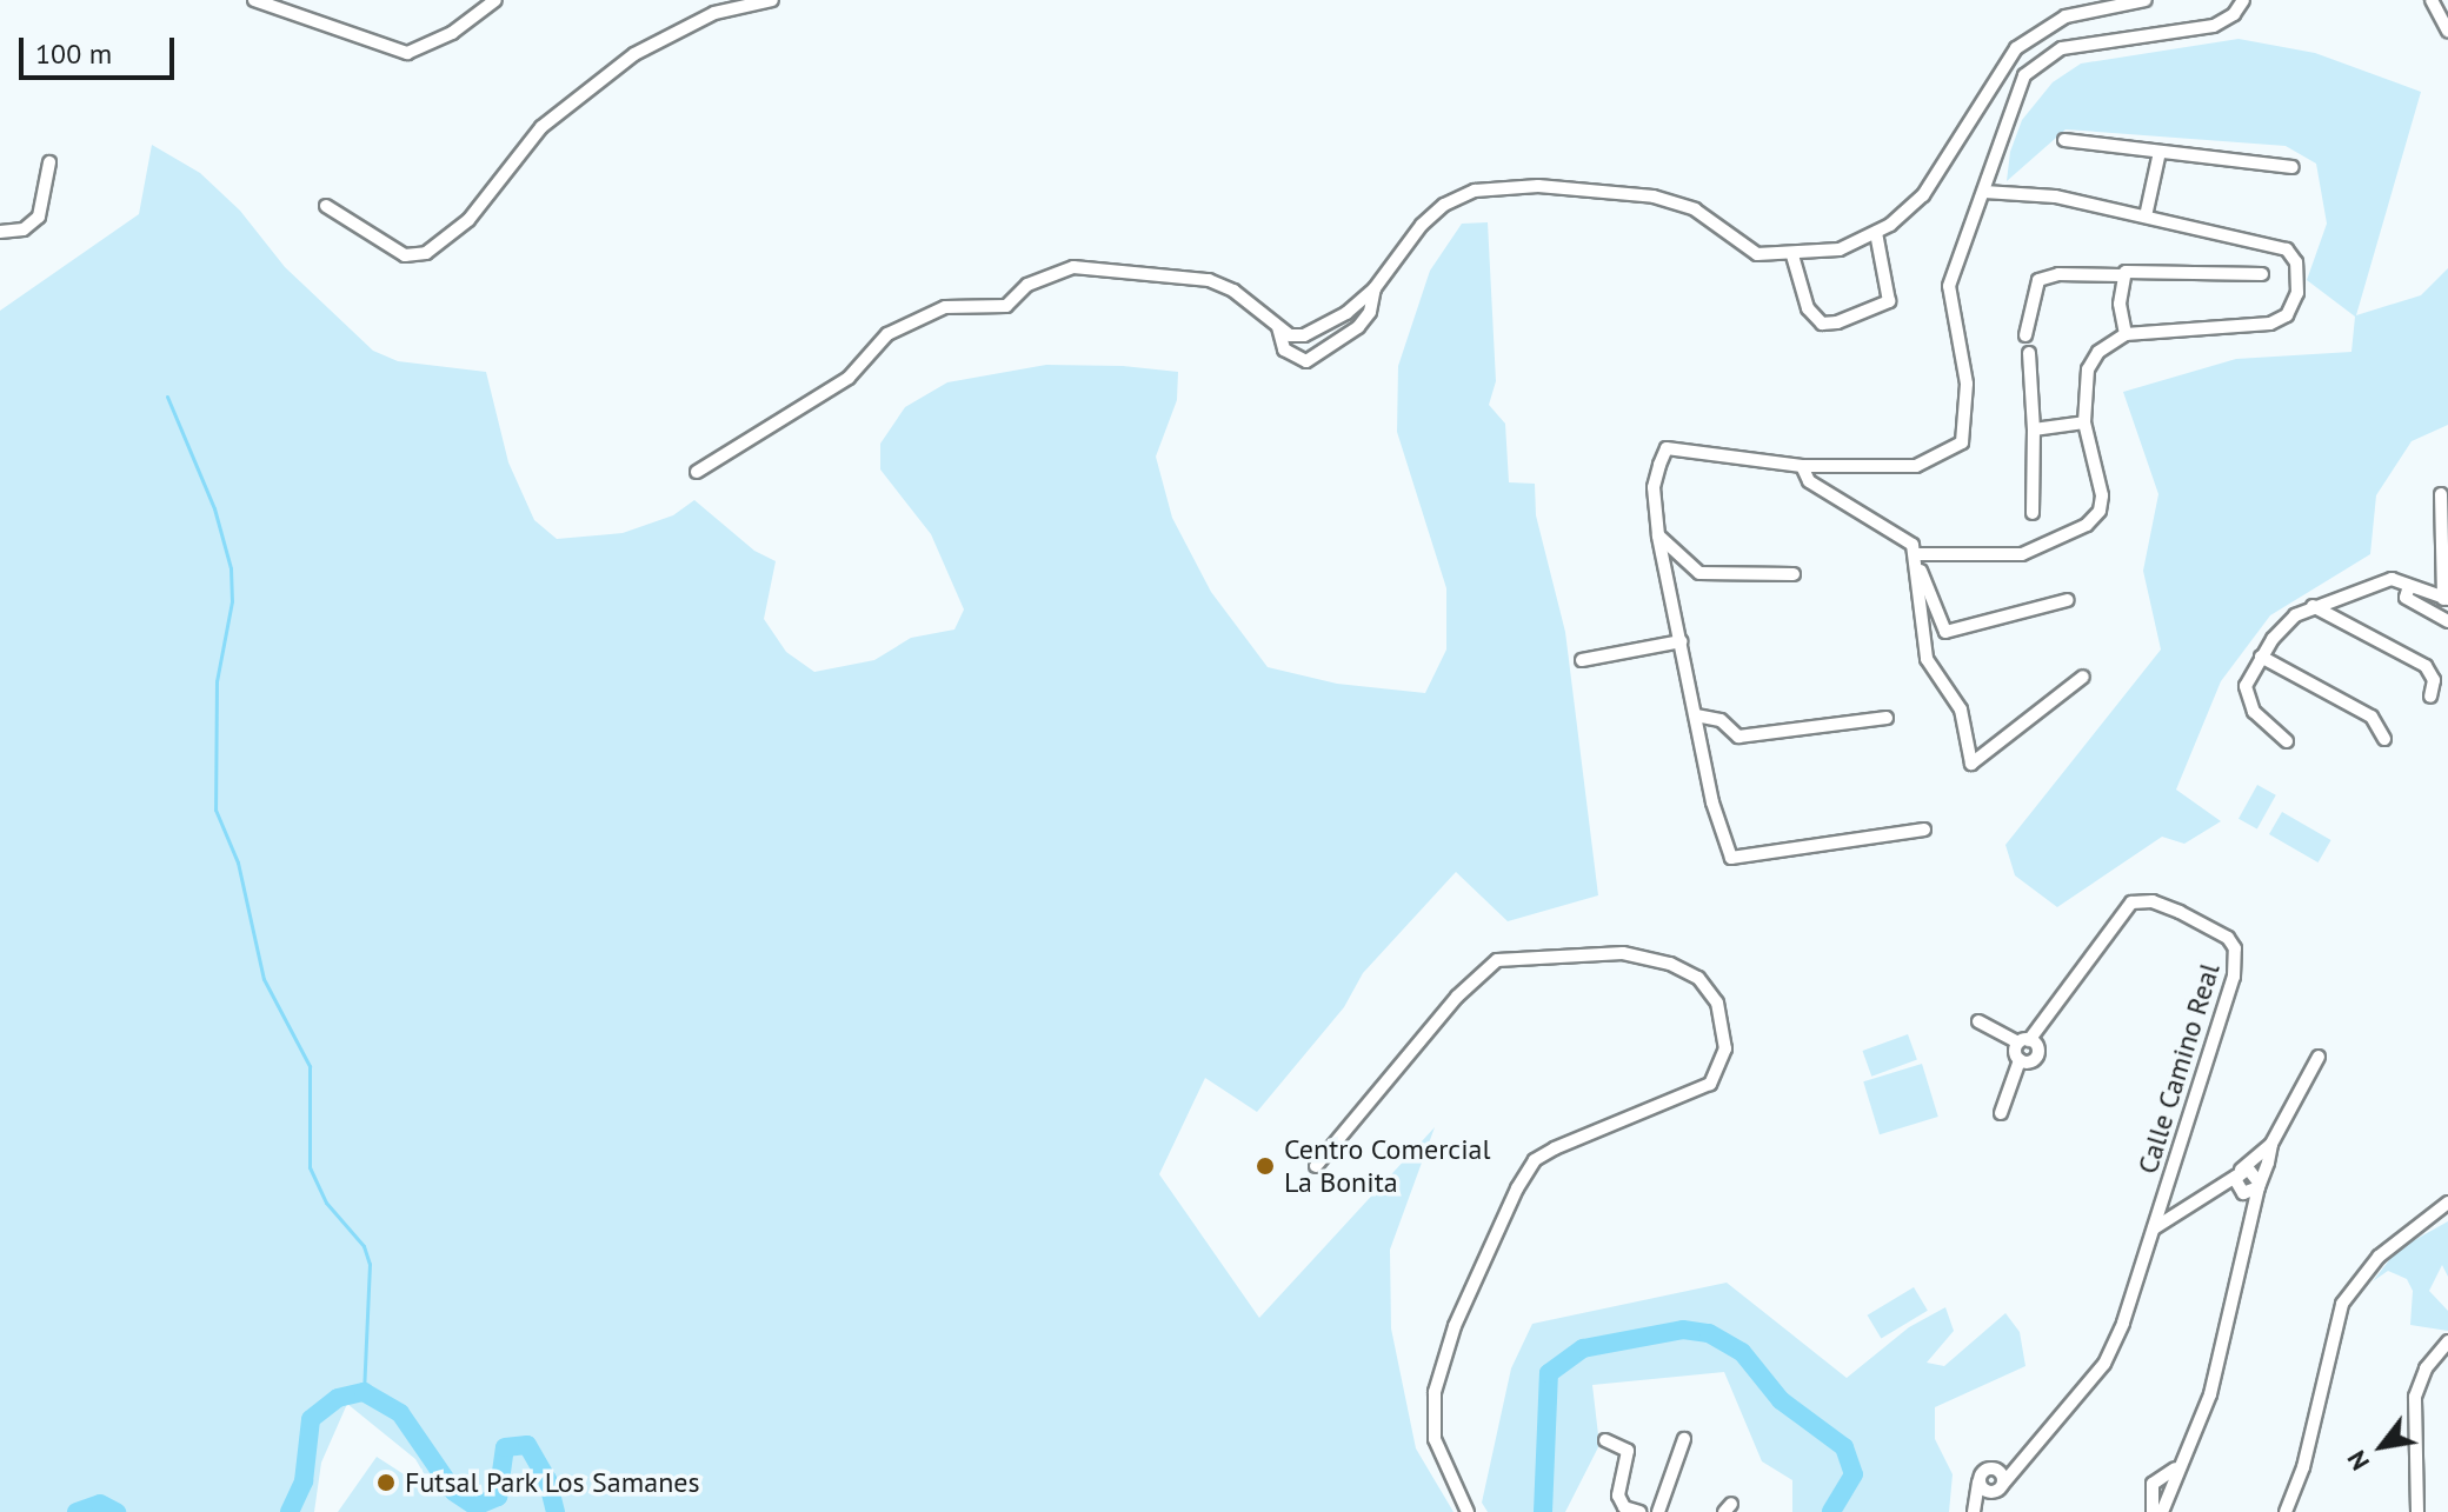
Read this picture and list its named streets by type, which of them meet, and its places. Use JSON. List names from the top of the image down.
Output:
{
  "streets": {
    "street": ["Calle Camino Real"]
  },
  "places": ["Centro Comercial La Bonita", "Futsal Park Los Samanes"],
  "scale_bar": "100 m",
  "north": "bottom left"
}
